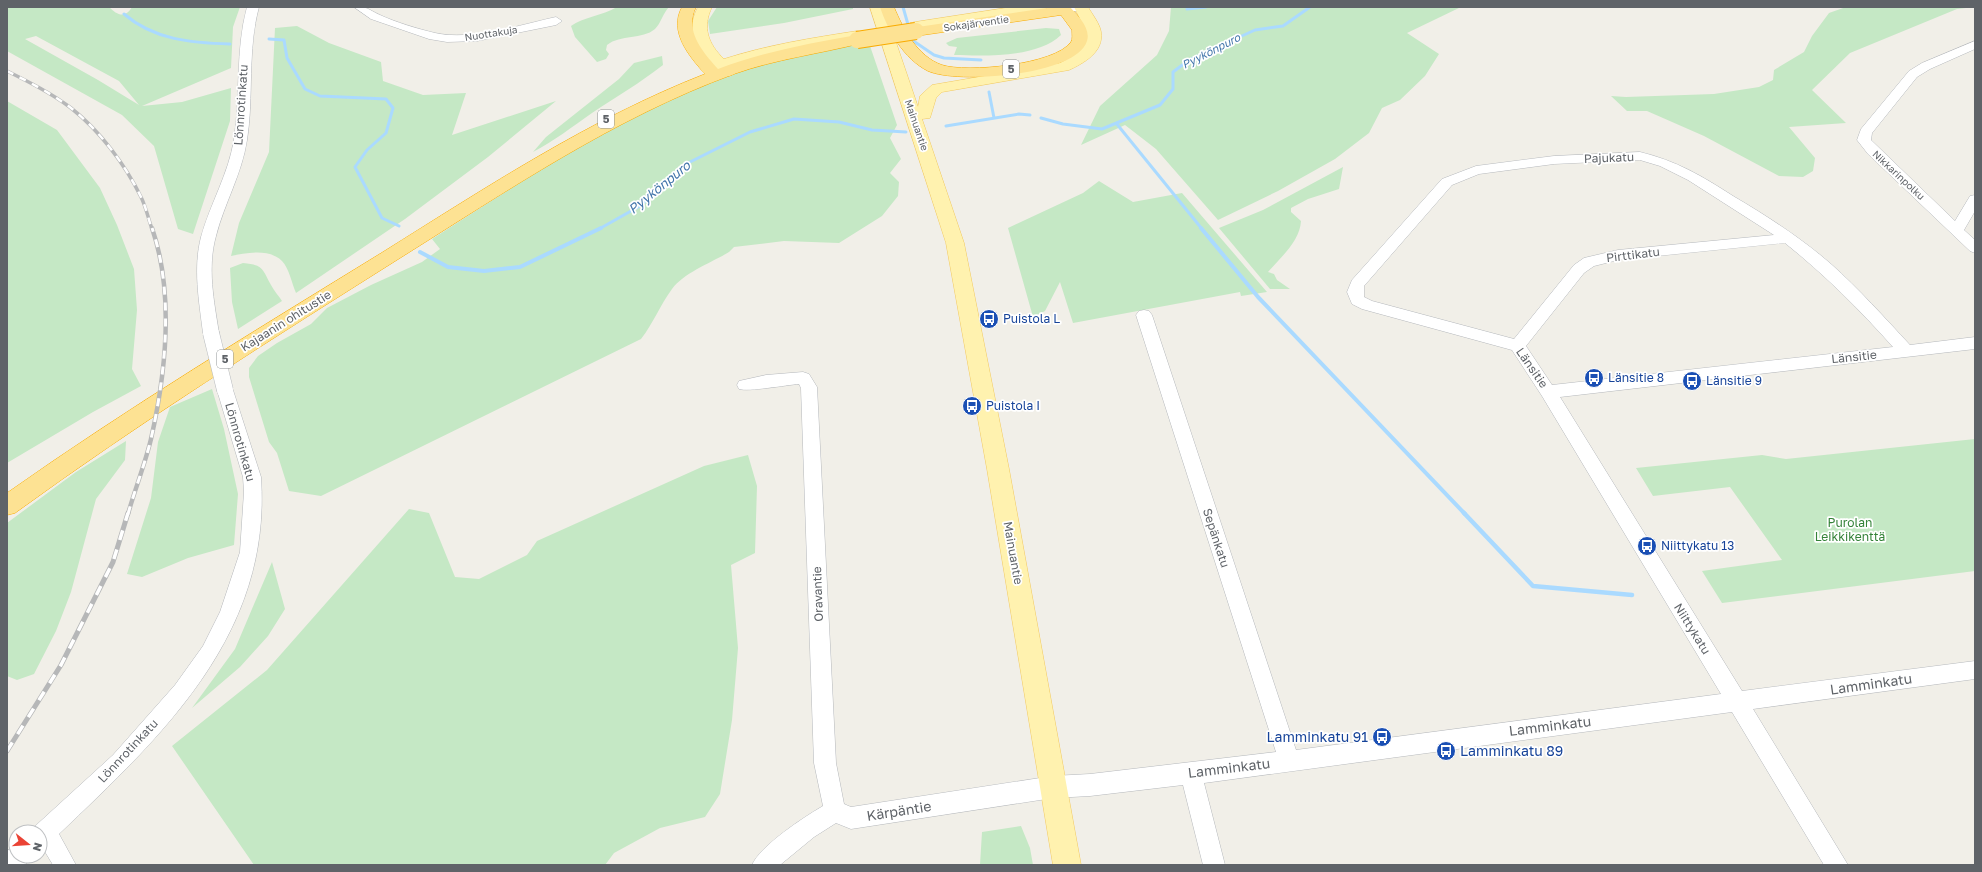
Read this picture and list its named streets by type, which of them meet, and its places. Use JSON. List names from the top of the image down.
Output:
{
  "streets": {
    "highway": [
      "Sokajärventie",
      "5",
      "Mainuantie",
      "Kajaanin ohitustie"
    ],
    "street": [
      "Nuottakuja",
      "Lönnrotinkatu",
      "Pajukatu",
      "Nikkarinpolku",
      "Pirttikatu",
      "Länsitie",
      "Sepänkatu",
      "Oravantie",
      "Niittykatu",
      "Lamminkatu",
      "Kärpäntie"
    ]
  },
  "crossings": [
    ["Sokajärventie", "5"],
    ["5", "Mainuantie"],
    ["5", "Kajaanin ohitustie"],
    ["Mainuantie", "Lamminkatu"],
    ["Mainuantie", "Kärpäntie"],
    ["Pajukatu", "Pirttikatu"],
    ["Pajukatu", "Länsitie"],
    ["Pirttikatu", "Länsitie"],
    ["Länsitie", "Niittykatu"],
    ["Sepänkatu", "Lamminkatu"],
    ["Oravantie", "Kärpäntie"],
    ["Niittykatu", "Lamminkatu"],
    ["Lamminkatu", "Kärpäntie"]
  ],
  "water": ["Pyykönpuro"],
  "parks": ["Purolan Leikkikenttä"],
  "places": {
    "bus stop": [
      "Puistola L",
      "Länsitie 8",
      "Länsitie 9",
      "Puistola I",
      "Niittykatu 13",
      "Lamminkatu 91",
      "Lamminkatu 89"
    ]
  },
  "north": "right"
}
